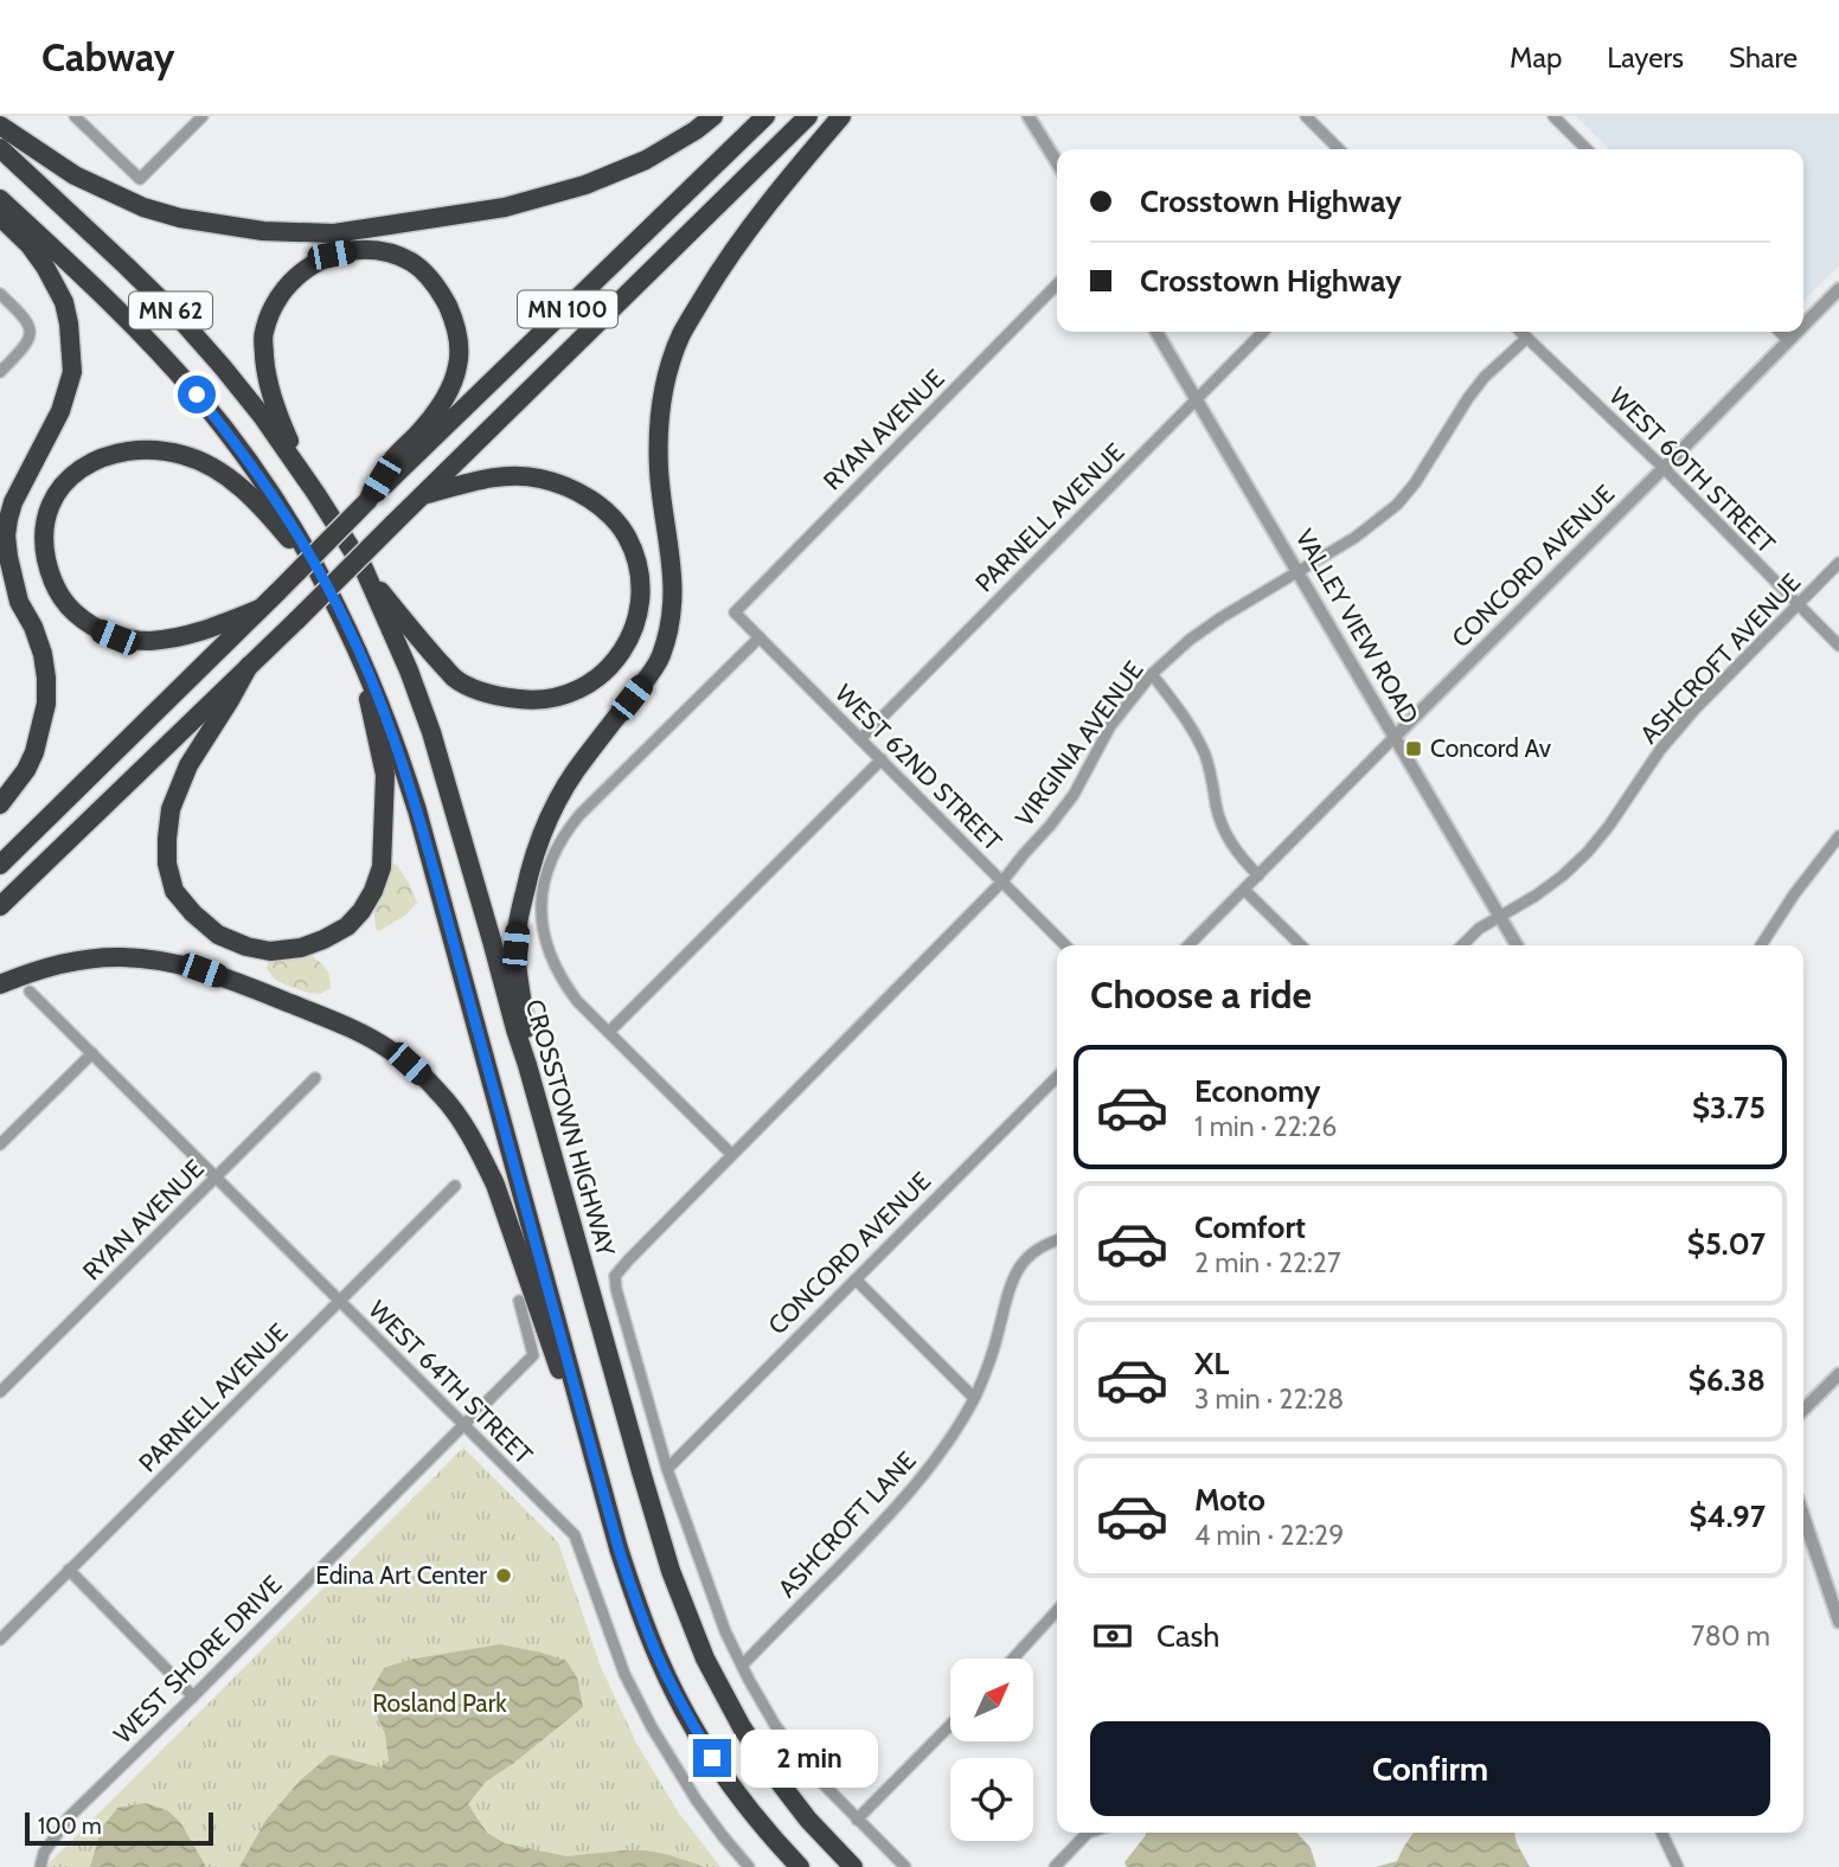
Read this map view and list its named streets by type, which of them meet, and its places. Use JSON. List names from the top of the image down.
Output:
{
  "streets": {
    "highway": ["MN 100", "MN 62", "CROSSTOWN HIGHWAY"],
    "street": [
      "RYAN AVENUE",
      "WEST 60TH STREET",
      "PARNELL AVENUE",
      "CONCORD AVENUE",
      "VALLEY VIEW ROAD",
      "ASHCROFT AVENUE",
      "VIRGINIA AVENUE",
      "WEST 62ND STREET",
      "WEST 64TH STREET",
      "ASHCROFT LANE",
      "WEST SHORE DRIVE"
    ]
  },
  "crossings": [
    ["RYAN AVENUE", "WEST 62ND STREET"],
    ["RYAN AVENUE", "WEST 64TH STREET"],
    ["WEST 60TH STREET", "CONCORD AVENUE"],
    ["WEST 60TH STREET", "ASHCROFT AVENUE"],
    ["WEST 60TH STREET", "VIRGINIA AVENUE"],
    ["PARNELL AVENUE", "VALLEY VIEW ROAD"],
    ["PARNELL AVENUE", "WEST 62ND STREET"],
    ["PARNELL AVENUE", "WEST 64TH STREET"],
    ["CONCORD AVENUE", "VALLEY VIEW ROAD"],
    ["CONCORD AVENUE", "VIRGINIA AVENUE"],
    ["VALLEY VIEW ROAD", "ASHCROFT AVENUE"],
    ["VALLEY VIEW ROAD", "VIRGINIA AVENUE"],
    ["VIRGINIA AVENUE", "WEST 62ND STREET"],
    ["WEST 64TH STREET", "WEST SHORE DRIVE"]
  ],
  "parks": ["Rosland Park"],
  "places": {
    "transit": ["Concord Av"],
    "other": ["Edina Art Center"]
  },
  "scale_bar": "100 m",
  "north": "top right",
  "page": {
    "header": "Cabway",
    "nav": ["Map", "Layers", "Share"],
    "banner": ["Crosstown Highway", "Crosstown Highway"],
    "heading": "Choose a ride",
    "list": [
      {
        "name": "Economy",
        "note": "1 min · 22:26",
        "value": "$3.75"
      },
      {
        "name": "Comfort",
        "note": "2 min · 22:27",
        "value": "$5.07"
      },
      {
        "name": "XL",
        "note": "3 min · 22:28",
        "value": "$6.38"
      },
      {
        "name": "Moto",
        "note": "4 min · 22:29",
        "value": "$4.97"
      }
    ],
    "pay": ["Cash", "780 m"],
    "buttons": "Confirm",
    "bubble": "2 min",
    "scale": "100 m"
  }
}
